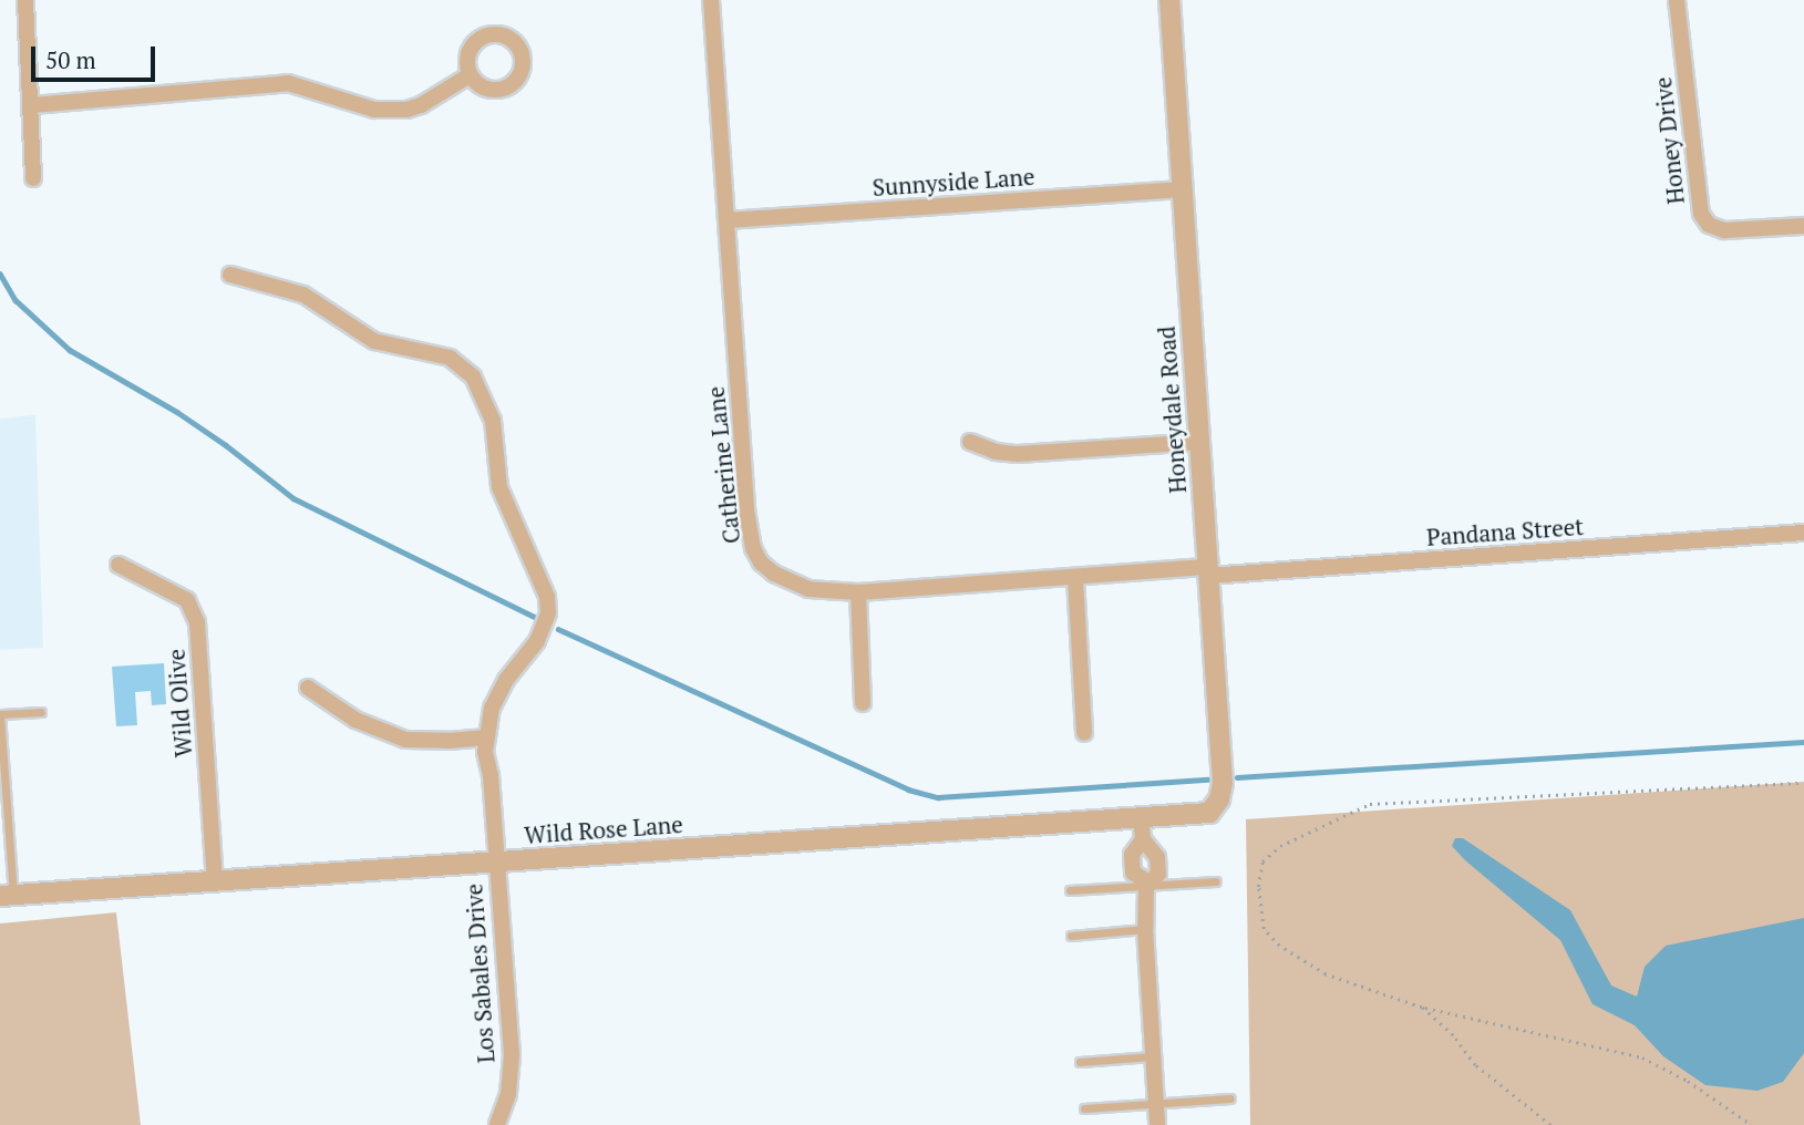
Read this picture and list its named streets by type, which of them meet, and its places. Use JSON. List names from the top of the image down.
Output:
{
  "streets": {
    "street": [
      "Honey Drive",
      "Sunnyside Lane",
      "Honeydale Road",
      "Catherine Lane",
      "Pandana Street",
      "Wild Olive",
      "Wild Rose Lane",
      "Los Sabales Drive"
    ]
  },
  "crossings": [
    ["Sunnyside Lane", "Honeydale Road"],
    ["Sunnyside Lane", "Catherine Lane"],
    ["Honeydale Road", "Catherine Lane"],
    ["Honeydale Road", "Pandana Street"],
    ["Honeydale Road", "Wild Rose Lane"],
    ["Catherine Lane", "Pandana Street"],
    ["Wild Olive", "Wild Rose Lane"],
    ["Wild Rose Lane", "Los Sabales Drive"]
  ],
  "scale_bar": "50 m"
}
